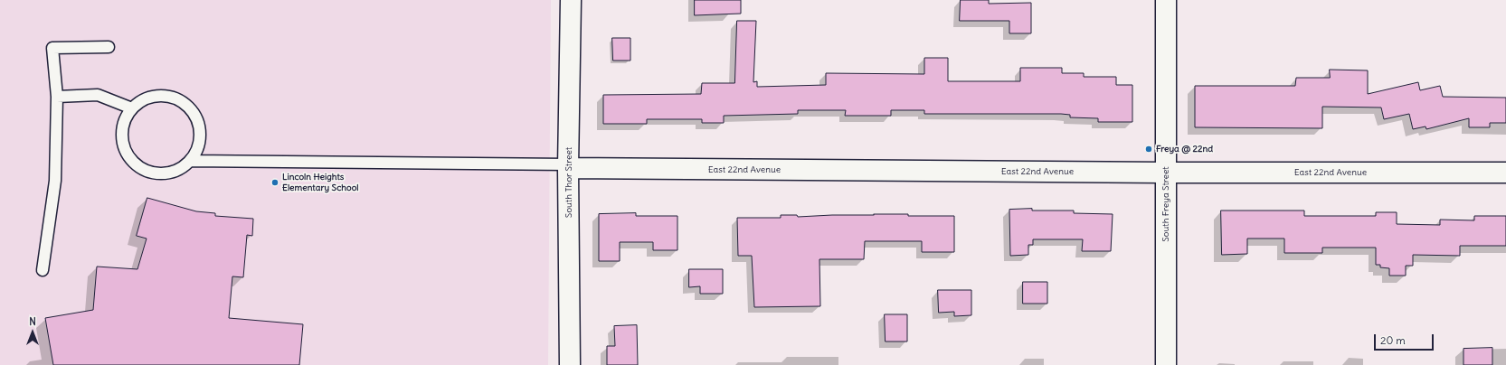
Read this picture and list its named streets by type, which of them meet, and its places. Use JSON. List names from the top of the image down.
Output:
{
  "streets": {
    "street": ["East 22nd Avenue", "South Thor Street", "South Freya Street"]
  },
  "crossings": [
    ["East 22nd Avenue", "South Thor Street"],
    ["East 22nd Avenue", "South Freya Street"]
  ],
  "places": ["Freya @ 22nd", "Lincoln Heights Elementary School"],
  "scale_bar": "20 m",
  "north": "top"
}
